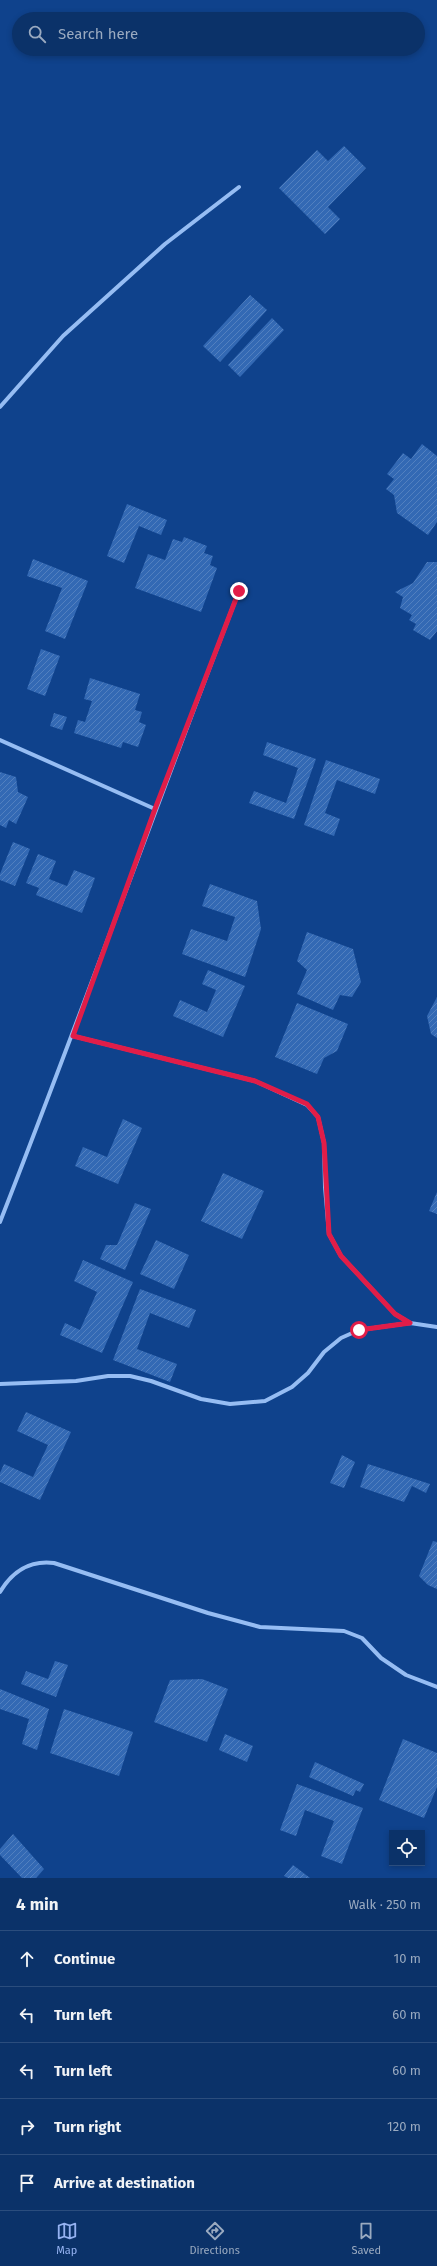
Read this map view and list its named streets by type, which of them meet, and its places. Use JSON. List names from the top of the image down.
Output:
{
  "page": {
    "search": "Search here",
    "heading": ["4 min", "Walk · 250 m"],
    "list": [
      ["Continue", "10 m"],
      ["Turn left", "60 m"],
      ["Turn left", "60 m"],
      ["Turn right", "120 m"],
      "Arrive at destination"
    ],
    "nav": ["Map", "Directions", "Saved"]
  }
}
